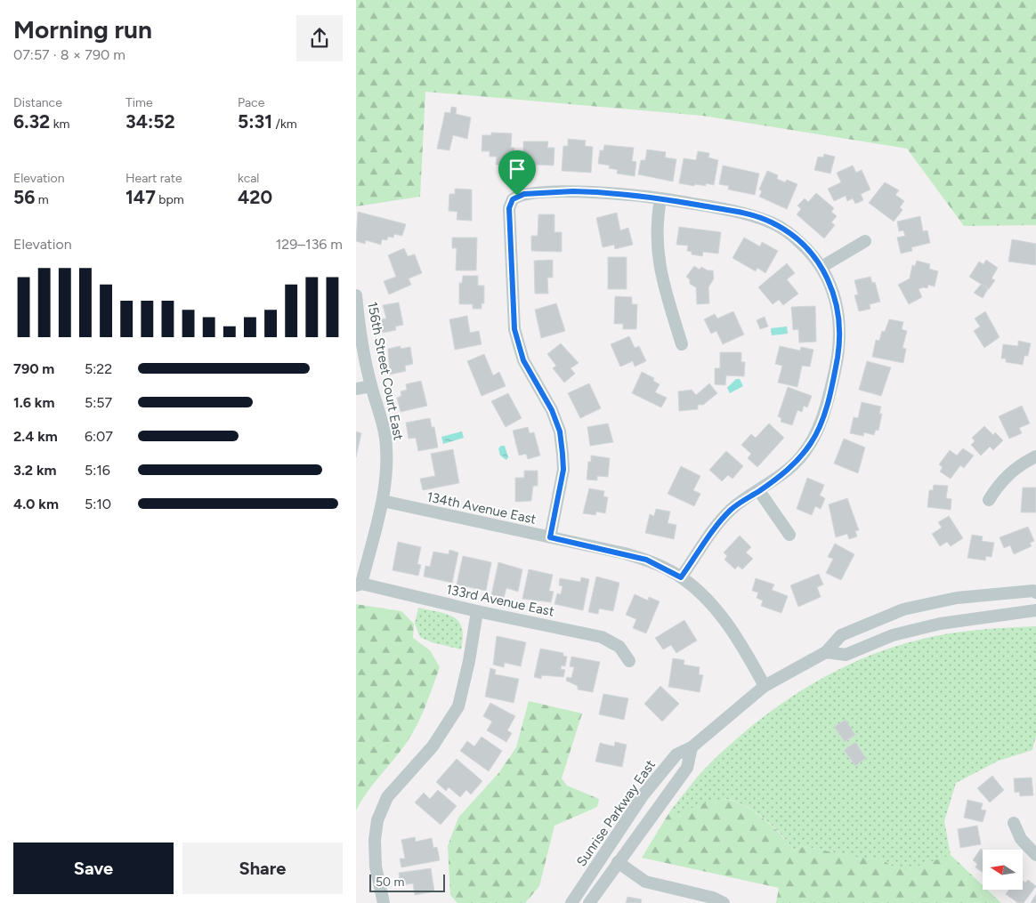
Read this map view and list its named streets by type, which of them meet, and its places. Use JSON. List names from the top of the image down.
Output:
{
  "streets": {
    "street": [
      "156th Street Court East",
      "134th Avenue East",
      "133rd Avenue East",
      "Sunrise Parkway East"
    ]
  },
  "crossings": [
    ["156th Street Court East", "134th Avenue East"],
    ["156th Street Court East", "133rd Avenue East"],
    ["134th Avenue East", "Sunrise Parkway East"]
  ],
  "scale_bar": "50 m",
  "north": "left",
  "page": {
    "heading": ["Morning run", "07:57 · 8 × 790 m"],
    "stats": [
      ["Distance", "6.32 km"],
      ["Time", "34:52"],
      ["Pace", "5:31 /km"],
      ["Elevation", "56 m"],
      ["Heart rate", "147 bpm"],
      ["kcal", "420"]
    ],
    "chart": ["Elevation", "129–136 m"],
    "list": [
      {
        "name": "790 m",
        "note": "5:22"
      },
      {
        "name": "1.6 km",
        "note": "5:57"
      },
      {
        "name": "2.4 km",
        "note": "6:07"
      },
      {
        "name": "3.2 km",
        "note": "5:16"
      },
      {
        "name": "4.0 km",
        "note": "5:10"
      }
    ],
    "buttons": ["Save", "Share"],
    "scale": "50 m"
  }
}
